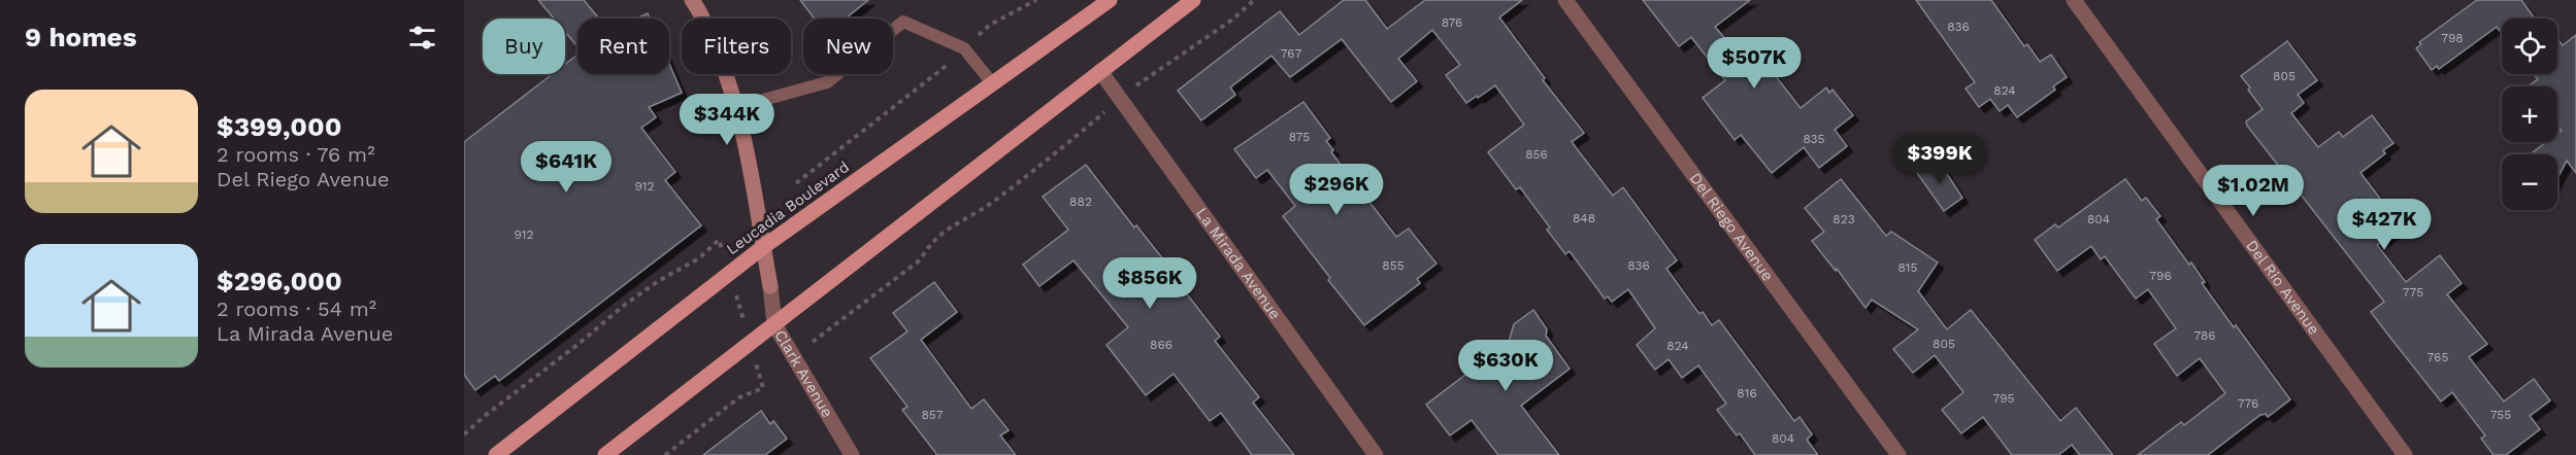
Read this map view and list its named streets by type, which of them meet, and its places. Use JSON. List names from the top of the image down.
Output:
{
  "streets": {
    "main road": ["Leucadia Boulevard"],
    "street": [
      "Del Riego Avenue",
      "La Mirada Avenue",
      "Del Rio Avenue",
      "Clark Avenue"
    ]
  },
  "crossings": [
    ["Leucadia Boulevard", "Clark Avenue"]
  ],
  "house_numbers": [
    "876",
    "836",
    "798",
    "767",
    "805",
    "824",
    "875",
    "835",
    "856",
    "912",
    "882",
    "848",
    "823",
    "804",
    "912",
    "855",
    "836",
    "815",
    "796",
    "775",
    "786",
    "805",
    "866",
    "824",
    "765",
    "816",
    "795",
    "776",
    "857",
    "755",
    "804"
  ],
  "page": {
    "heading": "9 homes",
    "map_buttons": ["+", "−"],
    "chip": [
      "Buy",
      "Rent",
      "Filters",
      "New"
    ],
    "price": [
      "$507K",
      "$344K",
      "$399K",
      "$641K",
      "$296K",
      "$1.02M",
      "$427K",
      "$856K",
      "$630K"
    ],
    "list": [
      {
        "name": "$399,000",
        "note": "2 rooms · 76 m² · Del Riego Avenue"
      },
      {
        "name": "$296,000",
        "note": "2 rooms · 54 m² · La Mirada Avenue"
      }
    ]
  }
}
